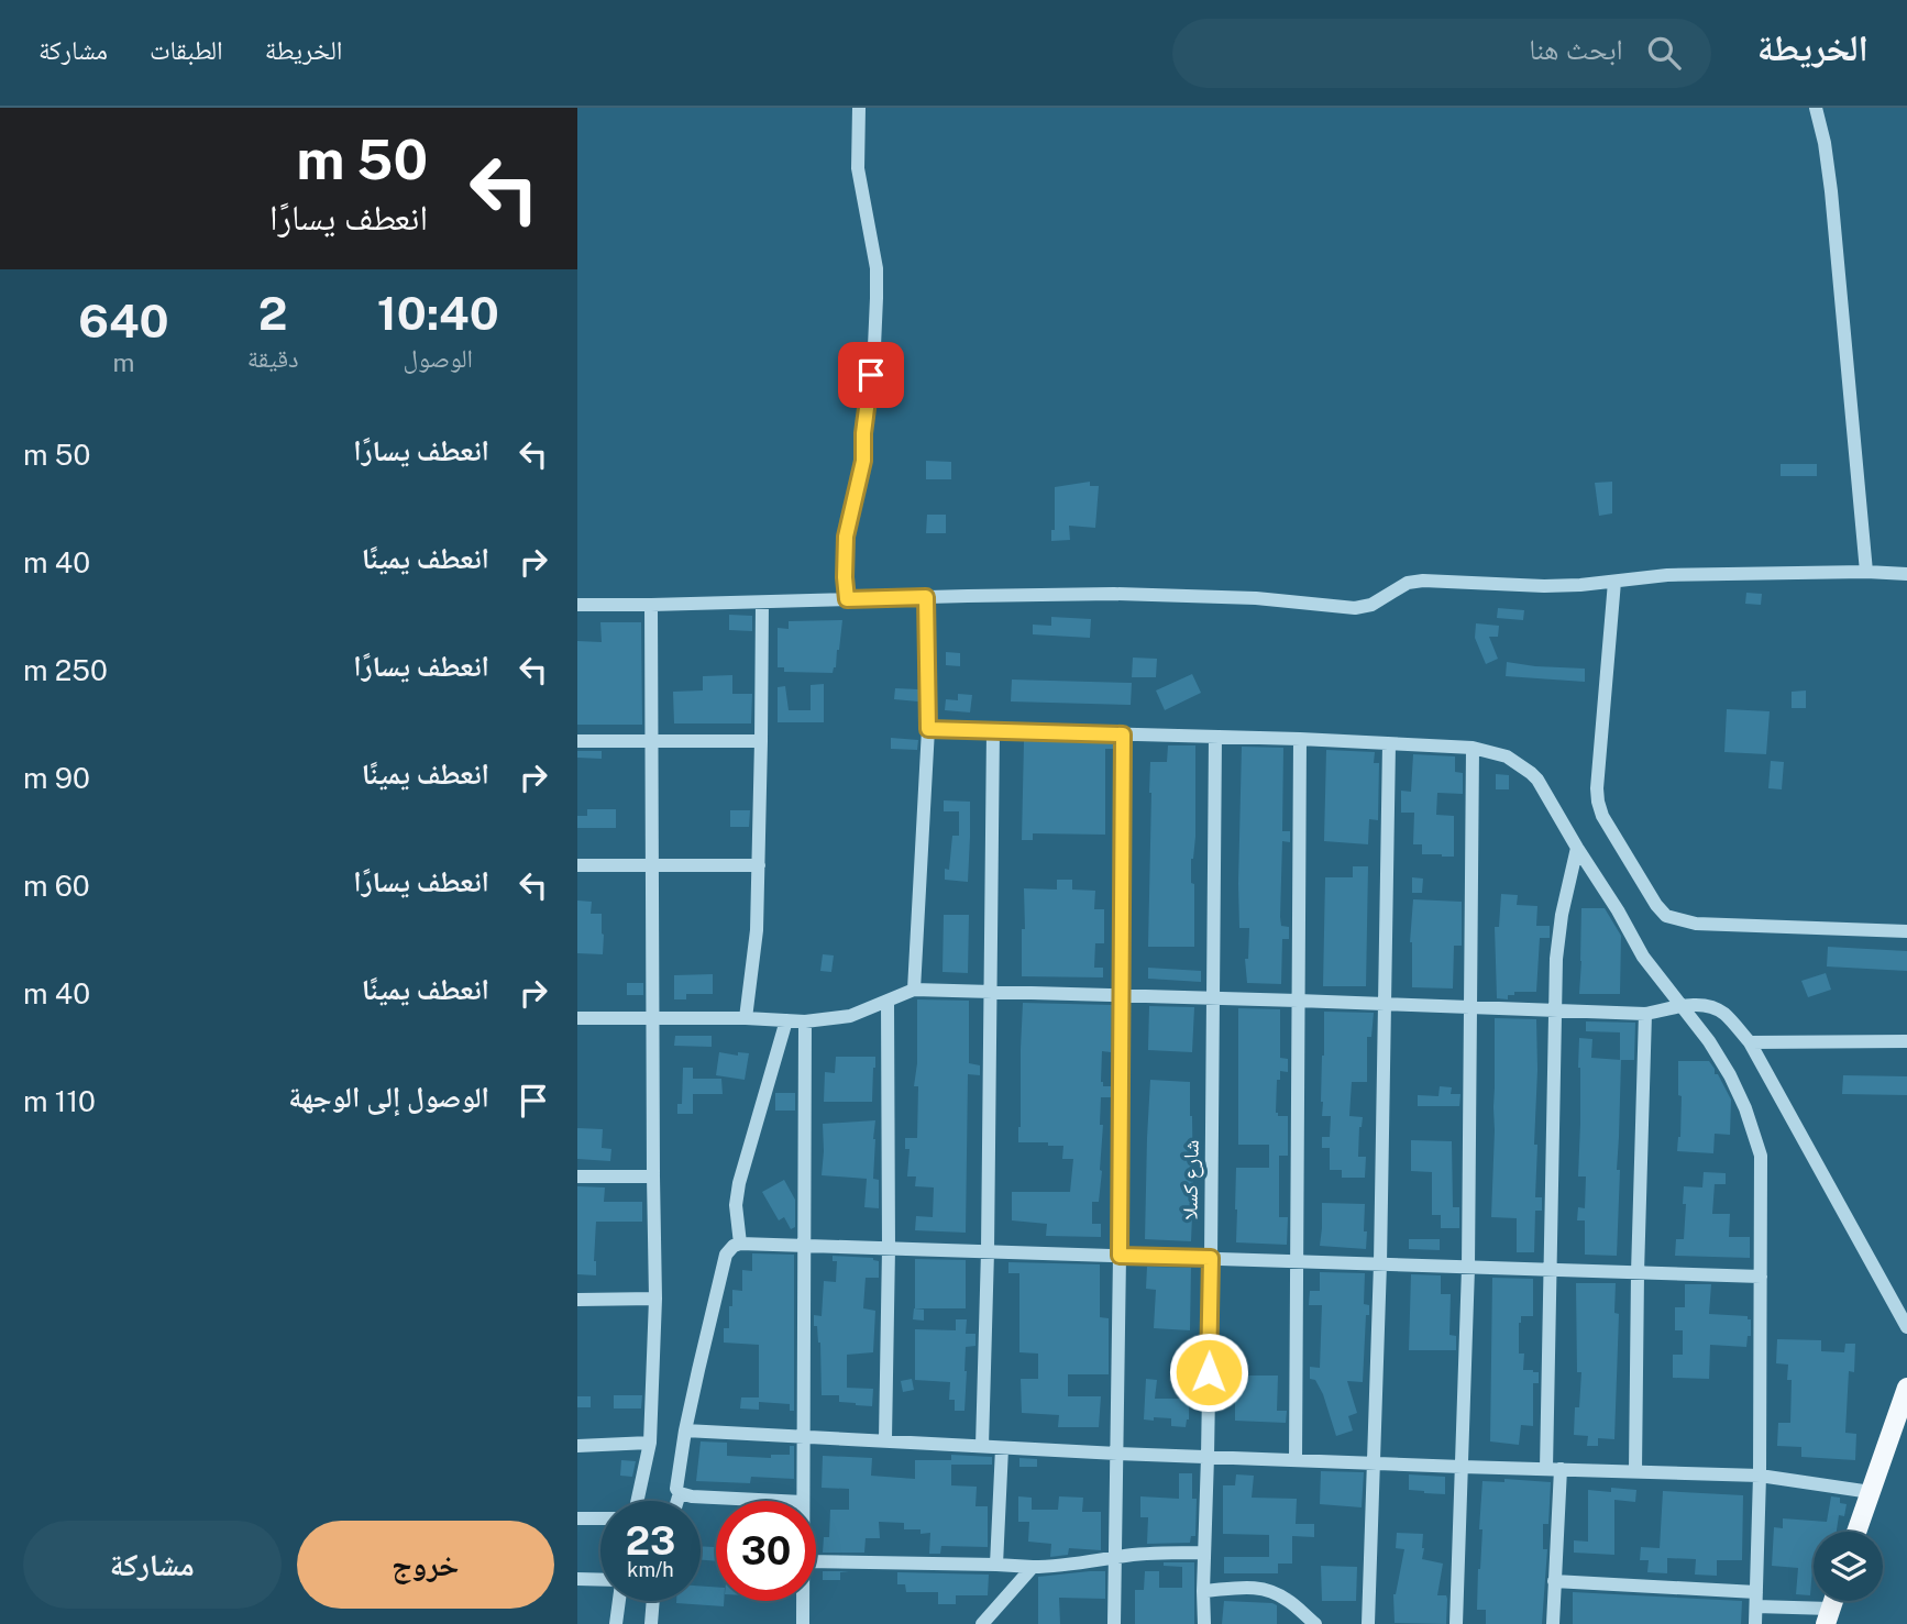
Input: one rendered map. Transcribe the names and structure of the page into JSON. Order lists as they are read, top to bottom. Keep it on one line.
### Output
{"streets":{"street":["شارع كسلا"]},"page":{"header":"الخريطة","search":"ابحث هنا","nav":["الخريطة","الطبقات","مشاركة"],"turn":["50 m","انعطف يسارًا"],"eta":["10:40","الوصول","2","دقيقة","640","m"],"list":[{"name":"انعطف يسارًا","value":"50 m"},{"name":"انعطف يمينًا","value":"40 m"},{"name":"انعطف يسارًا","value":"250 m"},{"name":"انعطف يمينًا","value":"90 m"},{"name":"انعطف يسارًا","value":"60 m"},{"name":"انعطف يمينًا","value":"40 m"},{"name":"الوصول إلى الوجهة","value":"110 m"}],"speed":"23 km/h","limit":"30","buttons":["خروج","مشاركة"]}}
